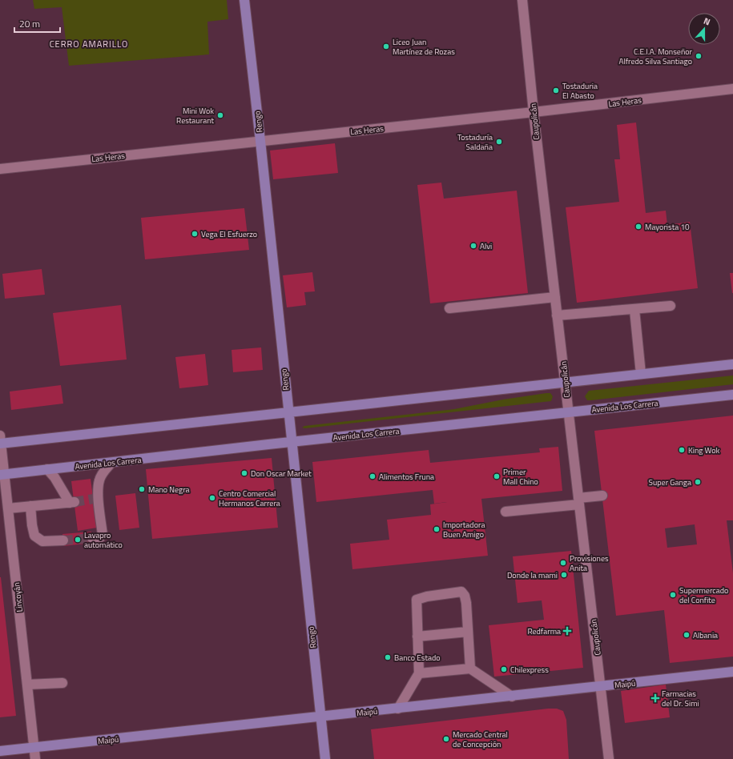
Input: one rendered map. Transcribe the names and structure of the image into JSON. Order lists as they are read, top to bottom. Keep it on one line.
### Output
{"streets":{"main road":["Rengo","Avenida Los Carrera","Maipú"],"street":["Las Heras","Caupolicán","Lincoyán"]},"crossings":[["Las Heras","Rengo"],["Las Heras","Caupolicán"],["Rengo","Avenida Los Carrera"],["Rengo","Maipú"],["Caupolicán","Avenida Los Carrera"],["Caupolicán","Maipú"],["Avenida Los Carrera","Lincoyán"],["Lincoyán","Maipú"]],"districts":["CERRO AMARILLO"],"places":{"other":["Liceo Juan Martínez de Rozas","C.E.I.A. Monseñor Alfredo Silva Santiago","Tostaduria El Abasto","Mini Wok Restaurant","Tostaduría Saldaña","Mayorista 10","Vega El Esfuerzo","Alvi","King Wok","Don Oscar Market","Alimentos Fruna","Primer Mall Chino","Super Ganga","Mano Negra","Centro Comercial Hermanos Carrera","Importadora Buen Amigo","Lavapro automático","Provisiones Anita","Donde la mami","Supermercado del Confite","Albania","Banco Estado","Chilexpress","Mercado Central de Concepción"],"health":["Redfarma","Farmacias del Dr. Simi"]},"scale_bar":"20 m","north":"top"}
